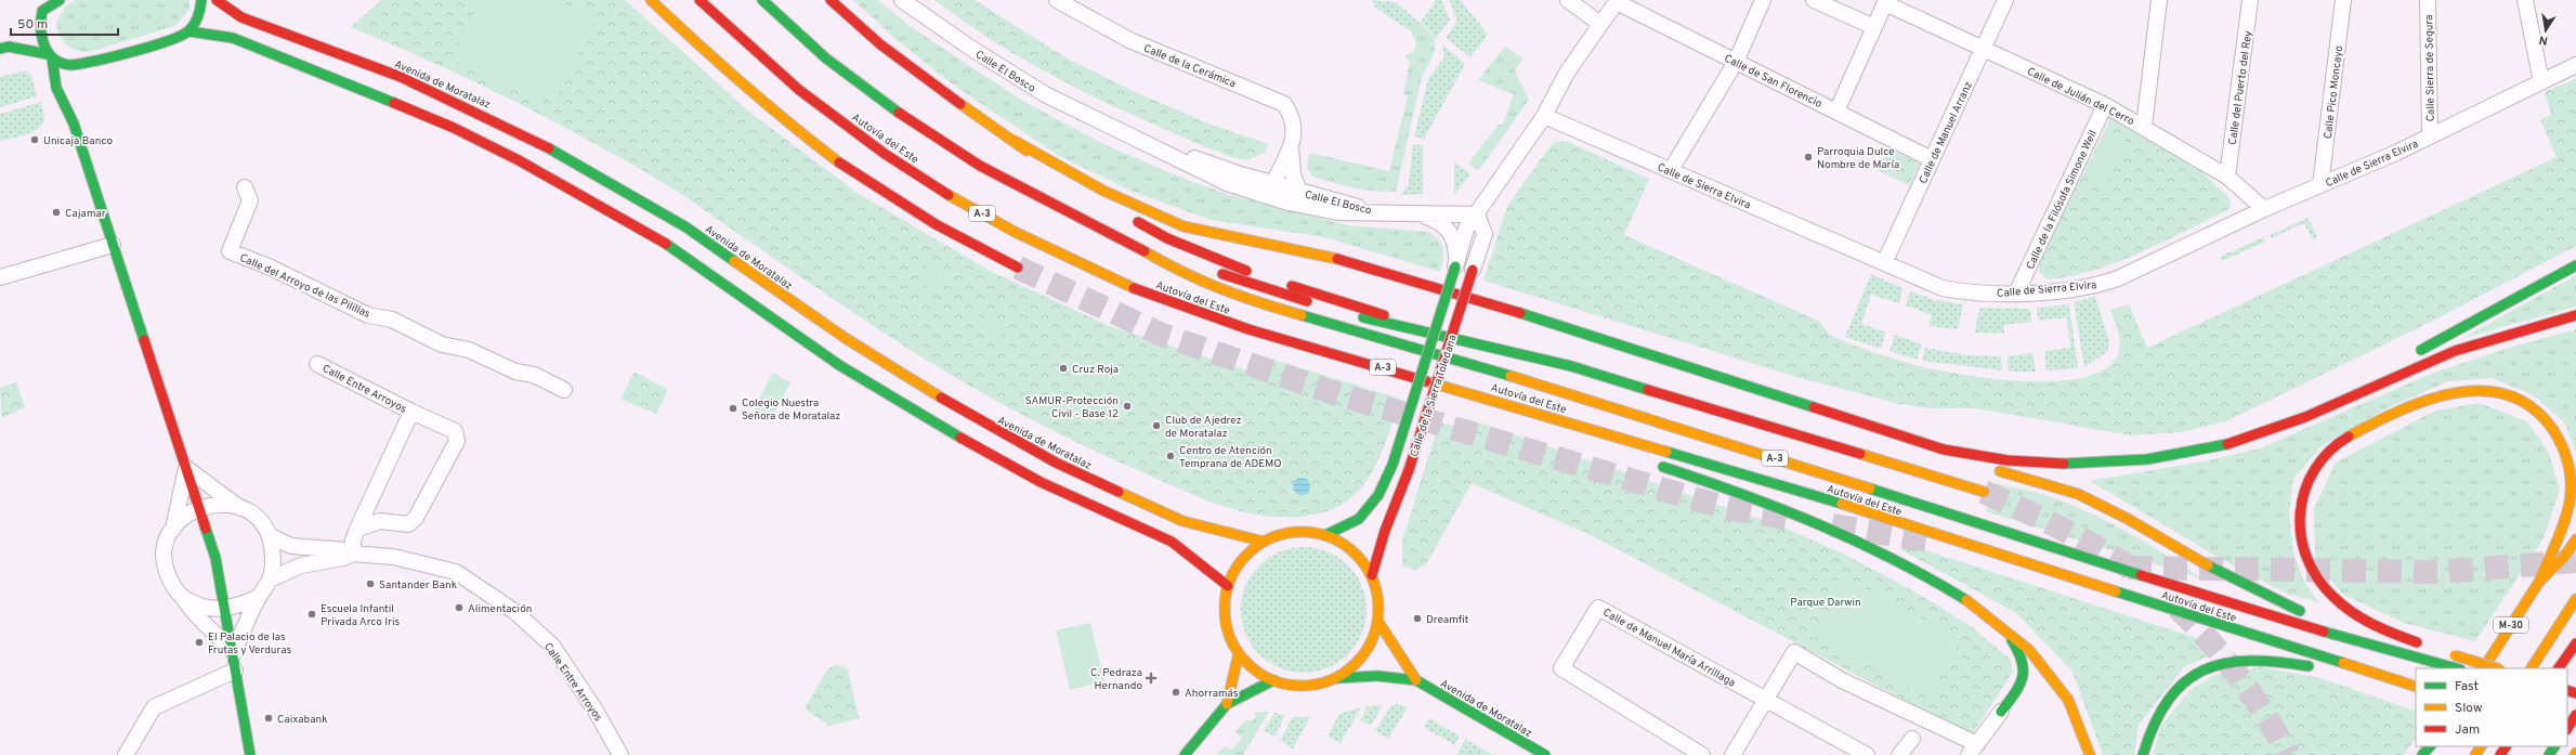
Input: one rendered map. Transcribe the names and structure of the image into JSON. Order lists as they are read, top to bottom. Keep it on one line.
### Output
{"streets":{"main road":["Avenida de Moratalaz","Autovía del Este","A-3","Calle de la Sierra Toledana","M-30"],"street":["Calle de la Cerámica","Calle Sierra de Segura","Calle El Bosco","Calle de San Florencio","Calle del Puerto del Rey","Calle Pico Moncayo","Calle de Julián del Cerro","Calle de Manuel Arranz","Calle de Sierra Elvira","Calle de la Filósofa Simone Weil","Calle del Arroyo de las Pilillas","Calle Entre Arroyos","Calle de Manuel María Arrillaga"]},"crossings":[["Calle de la Cerámica","Calle El Bosco"],["Calle Sierra de Segura","Calle de Sierra Elvira"],["Calle El Bosco","Calle de la Sierra Toledana"],["Calle de San Florencio","Calle de Manuel Arranz"],["Calle de San Florencio","Calle de la Sierra Toledana"],["Avenida de Moratalaz","Calle de la Sierra Toledana"],["Calle del Puerto del Rey","Calle de Julián del Cerro"],["Calle Pico Moncayo","Calle de Sierra Elvira"],["Calle de Julián del Cerro","Calle de Manuel Arranz"],["Calle de Julián del Cerro","Calle de Sierra Elvira"],["Calle de Julián del Cerro","Calle de la Filósofa Simone Weil"],["Calle de Manuel Arranz","Calle de Sierra Elvira"],["Calle de Sierra Elvira","Calle de la Filósofa Simone Weil"],["Calle de Sierra Elvira","Calle de la Sierra Toledana"]],"parks":["Parque Darwin"],"places":{"other":["Unicaja Banco","Parroquia Dulce Nombre de María","Cajamar","Cruz Roja","SAMUR-Protección Civil - Base 12","Colegio Nuestra Señora de Moratalaz","Club de Ajedrez de Moratalaz","Centro de Atención Temprana de ADEMO","Santander Bank","Alimentación","Escuela Infantil Privada Arco Iris","Dreamfit","El Palacio de las Frutas y Verduras","Ahorramás","Caixabank"],"health":["C. Pedraza Hernando"]},"legend":["Fast","Slow","Jam"],"scale_bar":"50 m","north":"bottom"}
